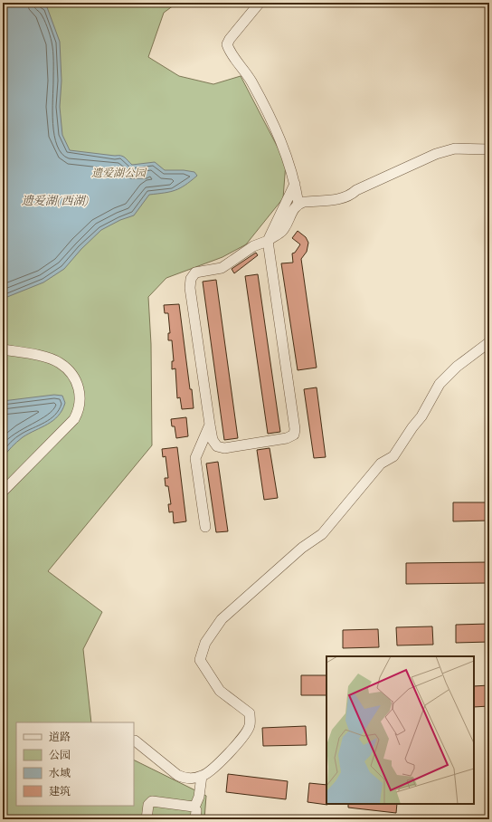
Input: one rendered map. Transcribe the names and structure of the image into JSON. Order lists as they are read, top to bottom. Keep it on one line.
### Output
{"water":["遗爱湖(西湖)"],"parks":["遗爱湖公园"],"legend":["道路","公园","水域","建筑"]}
